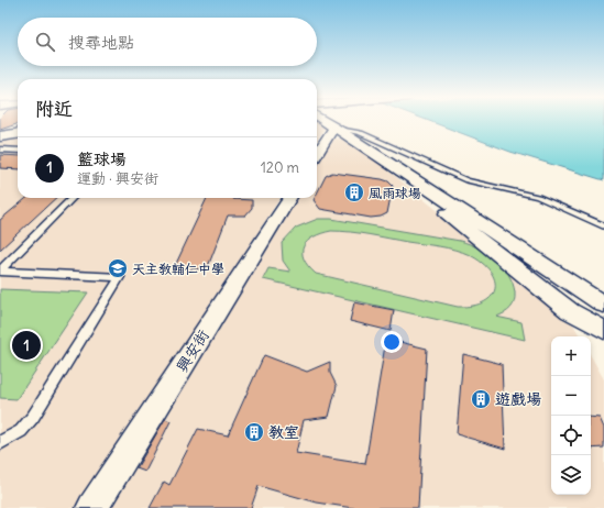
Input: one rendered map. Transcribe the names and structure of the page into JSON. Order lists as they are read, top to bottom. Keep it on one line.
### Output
{"streets":{"street":["興安街"]},"places":{"building":["風雨球場","遊戲場","教室"],"school or university":["天主教輔仁中學"]},"page":{"search":"搜尋地點","heading":"附近","list":[{"mark":"1","name":"籃球場","note":"運動 · 興安街","value":"120 m"}],"pins":"1","map_buttons":["+","−"]}}
